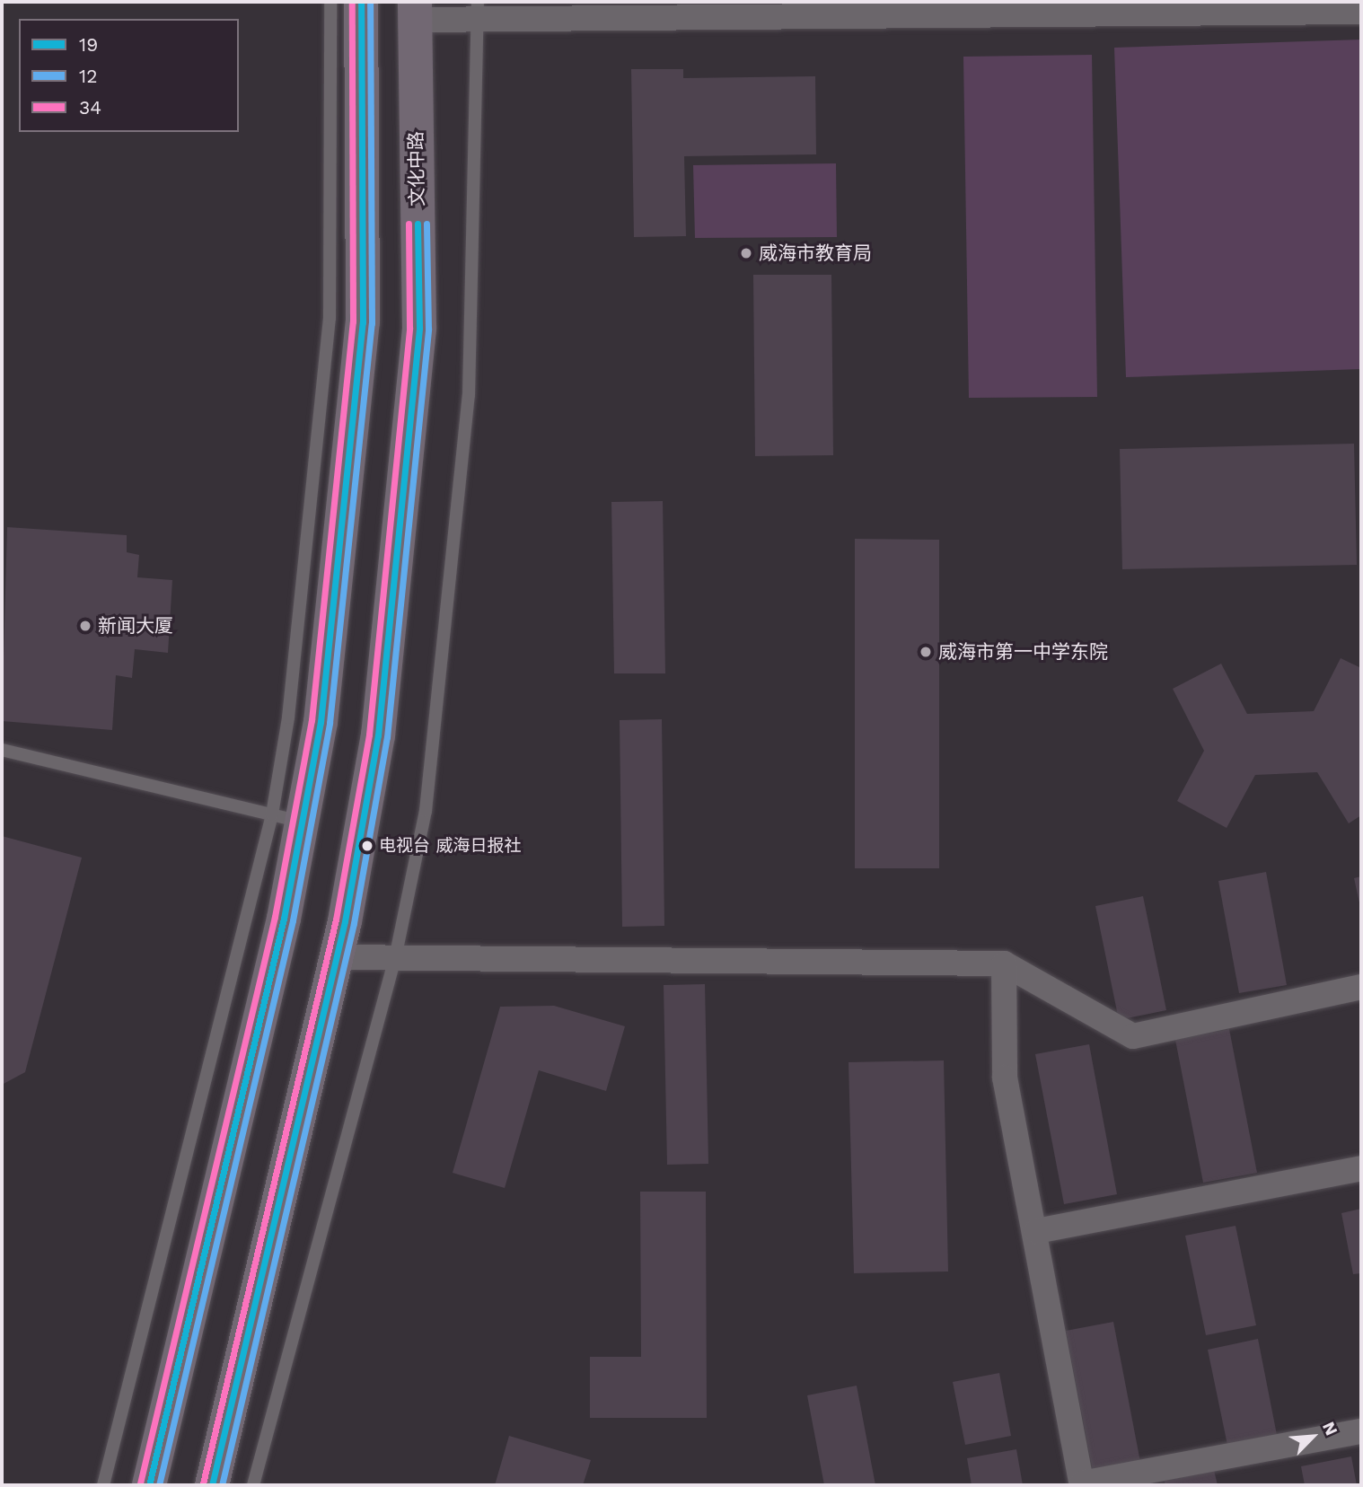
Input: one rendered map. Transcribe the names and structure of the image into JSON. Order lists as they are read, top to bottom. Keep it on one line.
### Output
{"streets":{"main road":["文化中路"]},"places":["威海市教育局","新闻大厦","威海市第一中学东院","电视台 威海日报社"],"lines":["transit line 19","transit line 12","transit line 34"],"legend":["19","12","34"],"north":"top right"}
